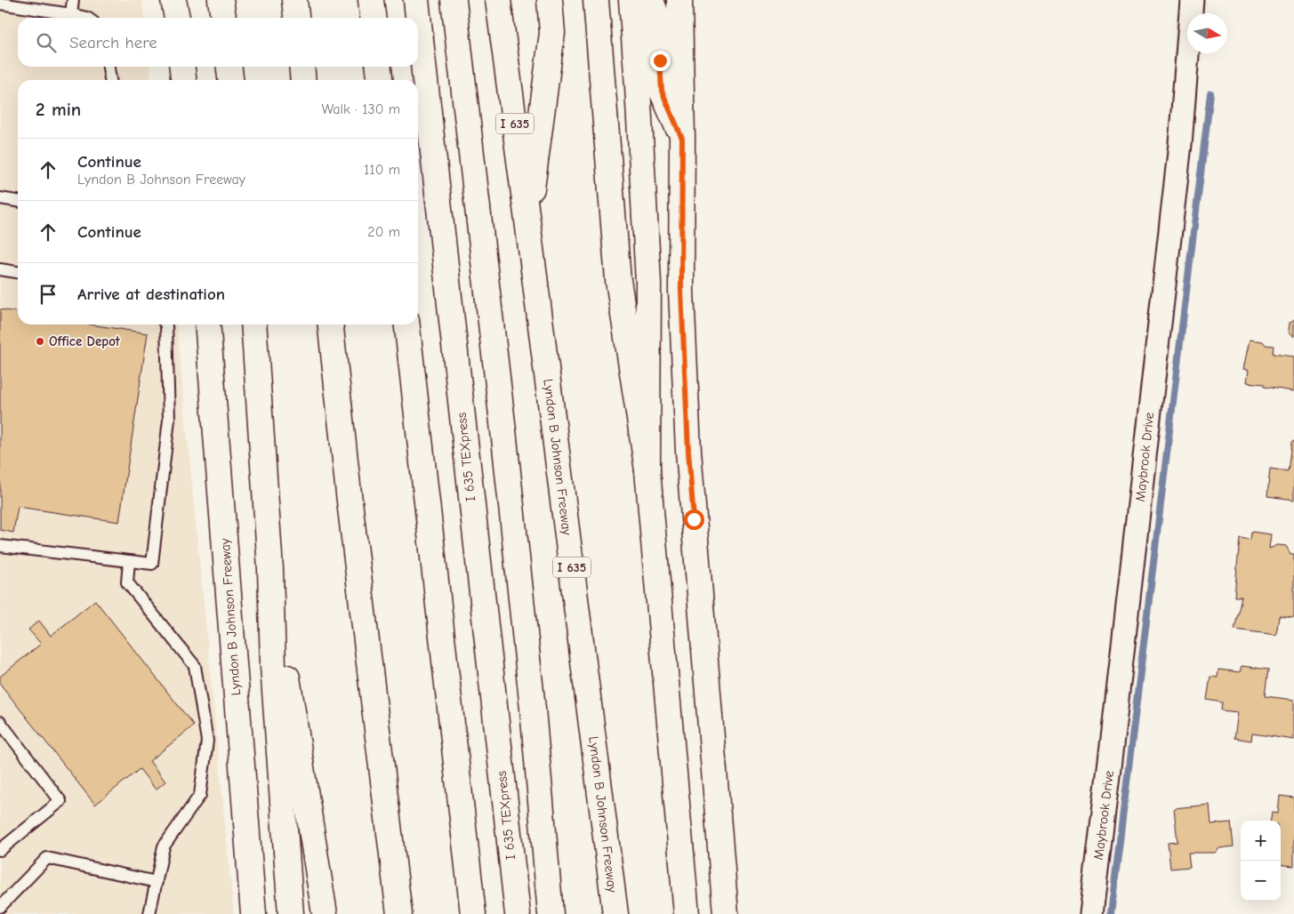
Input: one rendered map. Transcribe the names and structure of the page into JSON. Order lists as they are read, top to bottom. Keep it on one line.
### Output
{"streets":{"main road":["I 635","I 635 TEXpress","Lyndon B Johnson Freeway"],"street":["Maybrook Drive"]},"places":["Office Depot"],"north":"right","page":{"search":"Search here","heading":["2 min","Walk · 130 m"],"list":[["Continue","Lyndon B Johnson Freeway","110 m"],["Continue","20 m"],"Arrive at destination"],"map_buttons":["+","−"]}}
